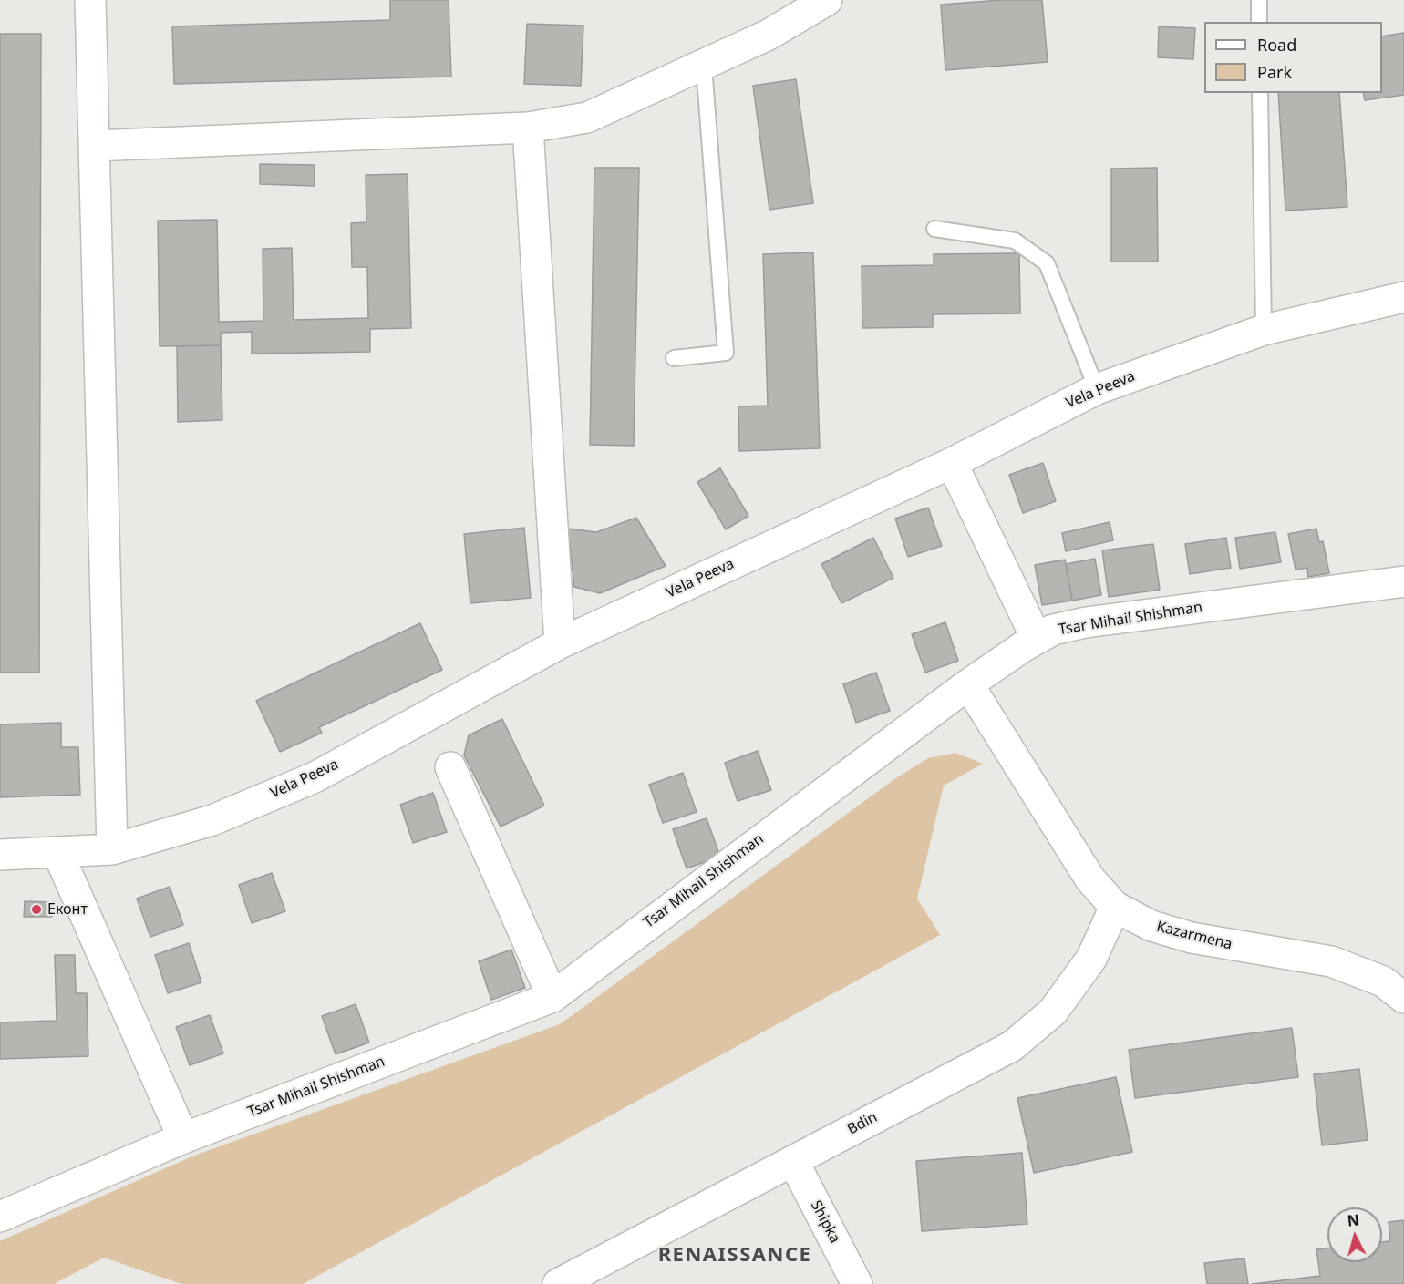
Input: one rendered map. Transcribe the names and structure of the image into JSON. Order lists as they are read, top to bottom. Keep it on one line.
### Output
{"streets":{"street":["Vela Peeva","Tsar Mihail Shishman","Kazarmena","Bdin","Shipka"]},"crossings":[["Tsar Mihail Shishman","Kazarmena"],["Kazarmena","Bdin"],["Bdin","Shipka"]],"districts":["RENAISSANCE"],"places":["Еконт"],"legend":["Road","Park"],"north":"top"}
